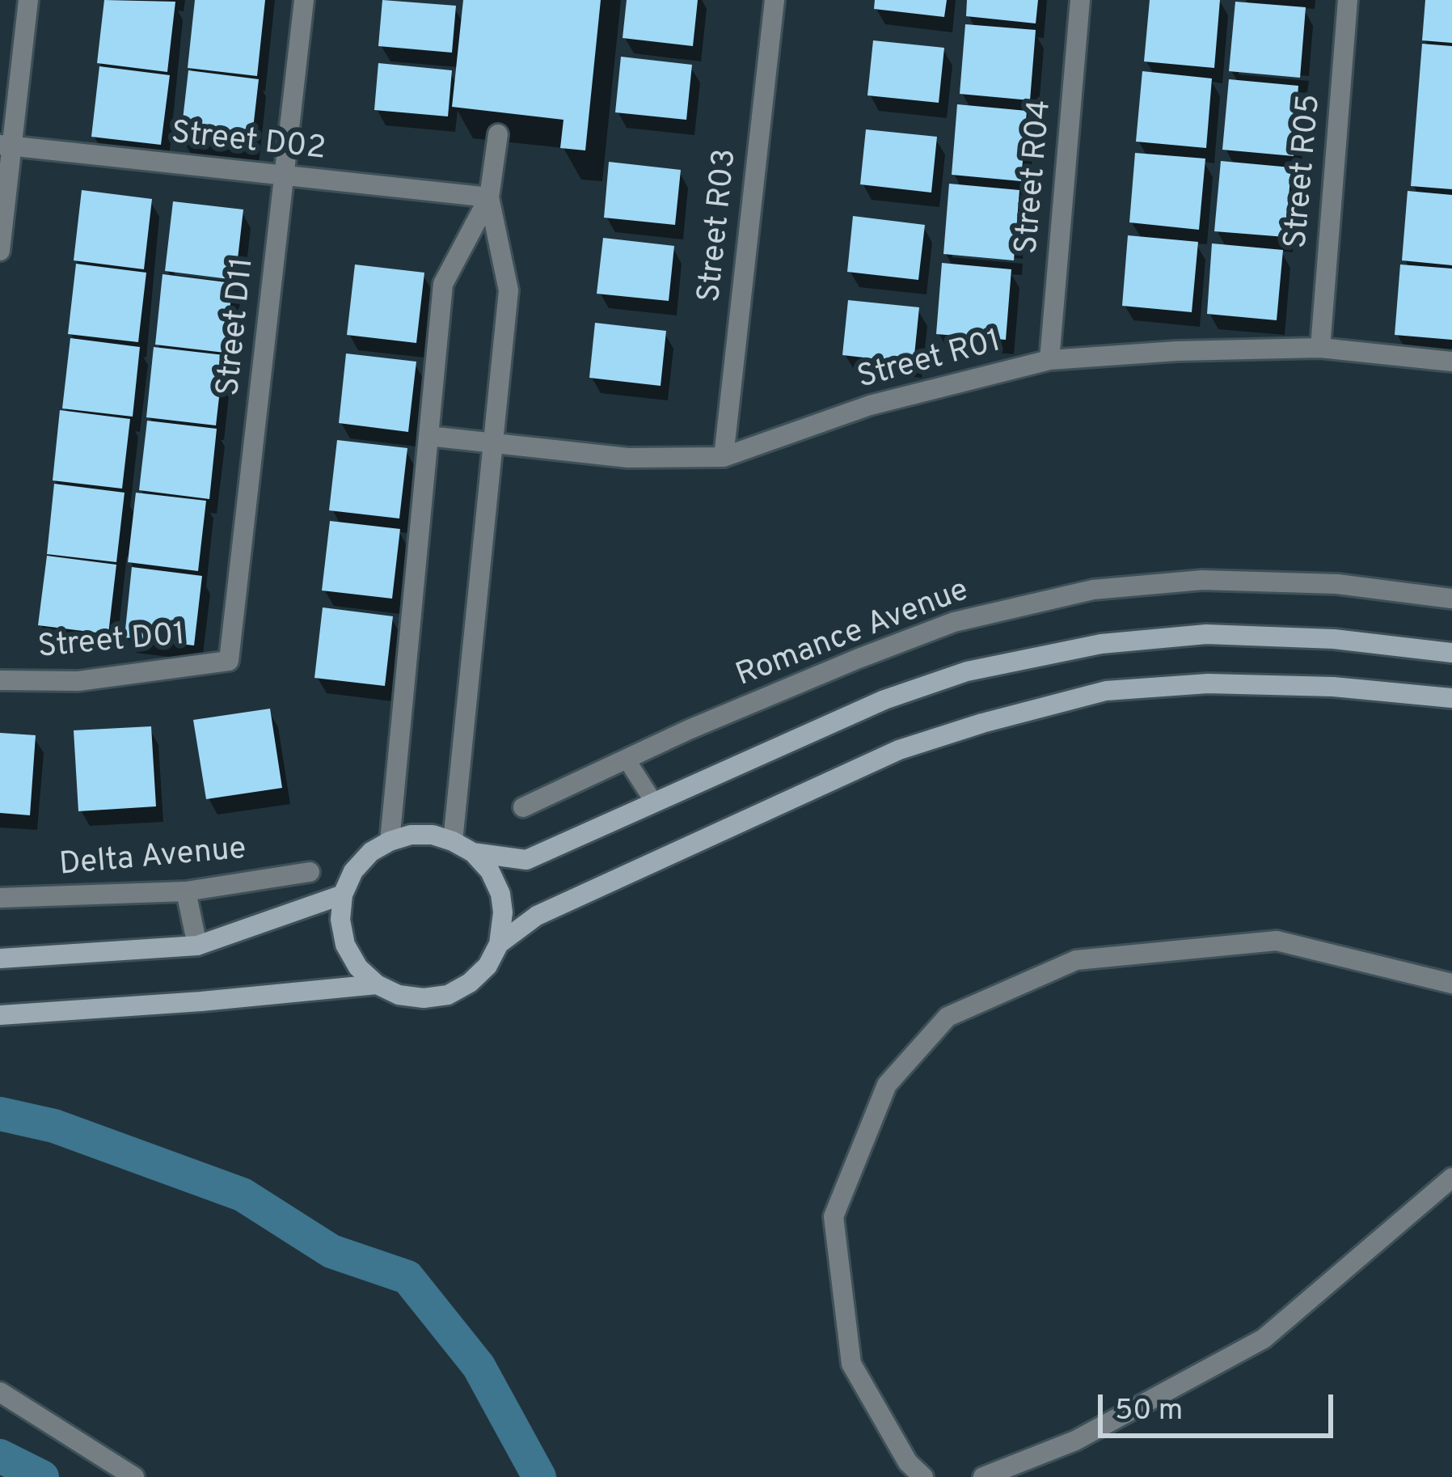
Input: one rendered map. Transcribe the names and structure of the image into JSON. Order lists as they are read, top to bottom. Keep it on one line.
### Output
{"streets":{"street":["Street D02","Street R05","Street R04","Street R03","Street D11","Street R01","Romance Avenue","Street D01","Delta Avenue"]},"crossings":[["Street D02","Street D11"],["Street R05","Street R01"],["Street R04","Street R01"],["Street R03","Street R01"],["Street D11","Street D01"]],"scale_bar":"50 m"}
